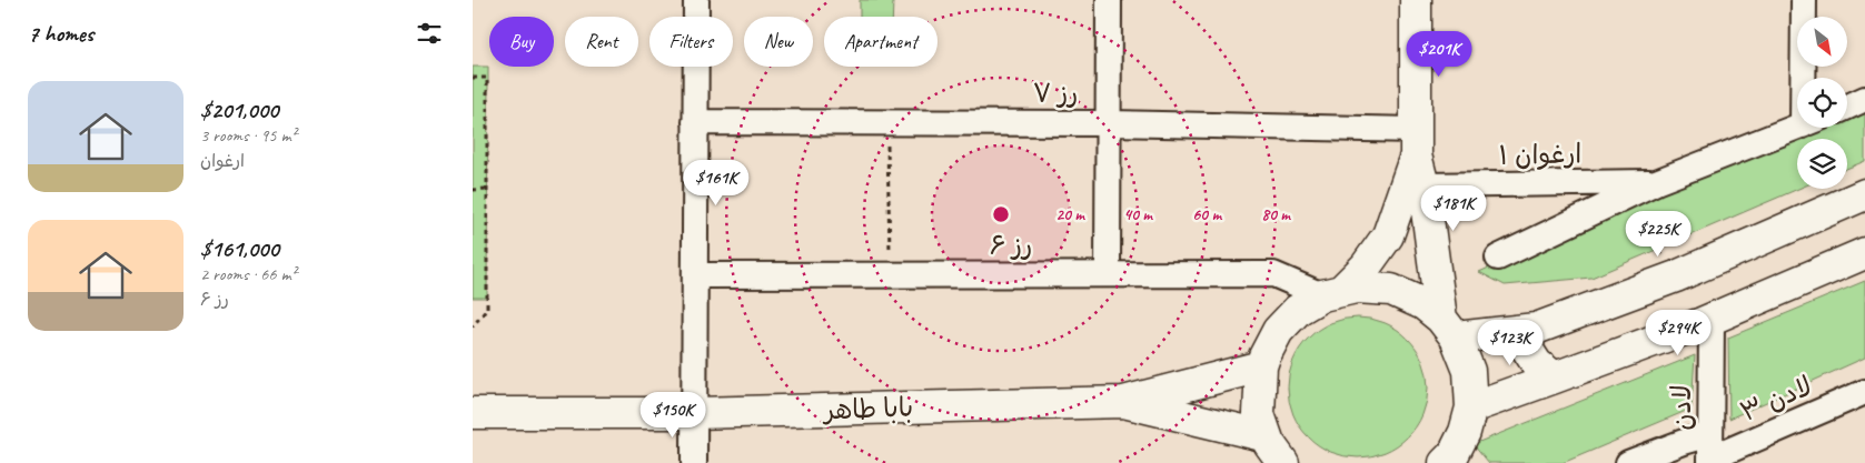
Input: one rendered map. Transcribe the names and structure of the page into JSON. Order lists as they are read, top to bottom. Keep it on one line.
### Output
{"streets":{"main road":["بابا طاهر"],"street":["رز ۷","ارغوان ۱","رز ۶","لادن ۳","لادن"]},"crossings":[["لادن ۳","لادن"]],"north":"bottom right","page":{"heading":"7 homes","chip":["Buy","Rent","Filters","New","Apartment"],"price":["$201K","$161K","$181K","$225K","$294K","$123K","$150K"],"list":[{"name":"$201,000","note":"3 rooms · 95 m² · ارغوان"},{"name":"$161,000","note":"2 rooms · 66 m² · رز ۶"}]},"rings":["20 m","40 m","60 m","80 m"]}
